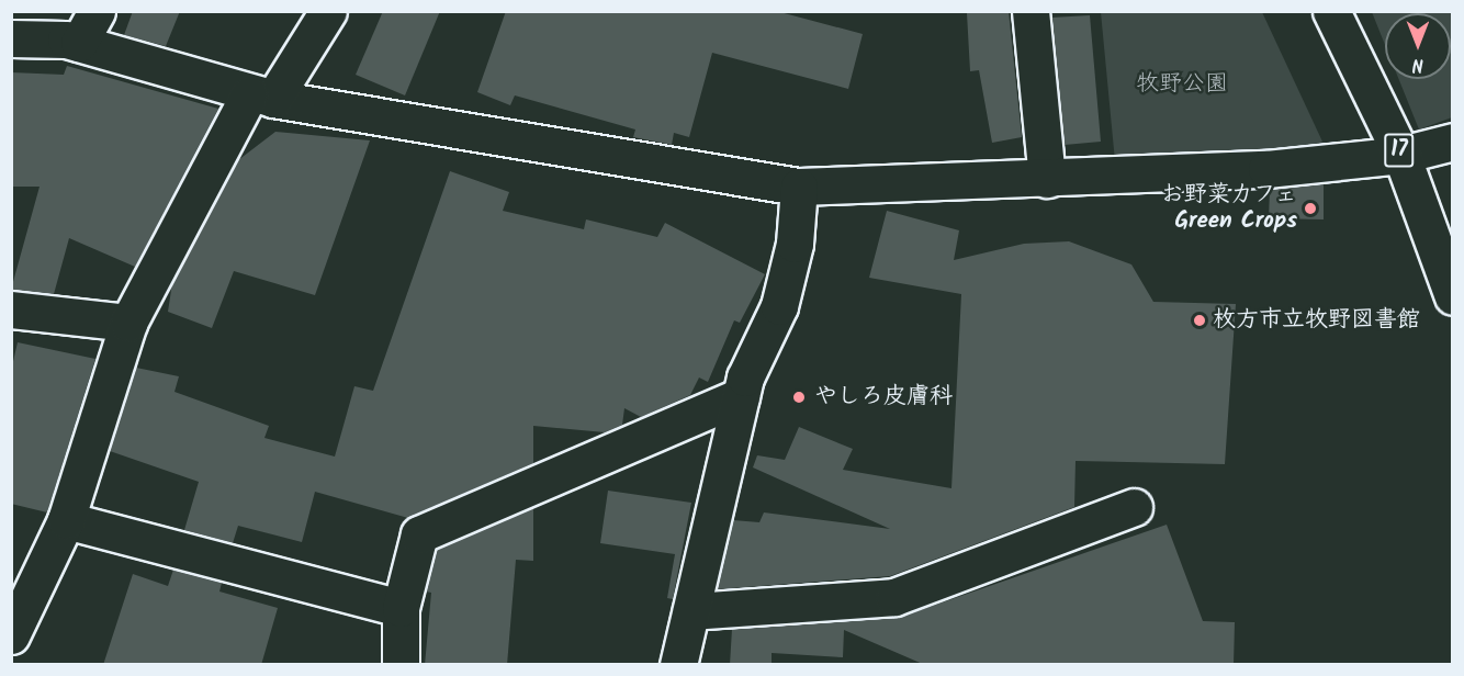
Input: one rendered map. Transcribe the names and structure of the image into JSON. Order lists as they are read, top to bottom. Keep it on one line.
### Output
{"streets":{"street":["17"]},"parks":["牧野公園"],"places":["お野菜カフェ Green Crops","枚方市立牧野図書館","やしろ皮膚科"],"north":"bottom"}
